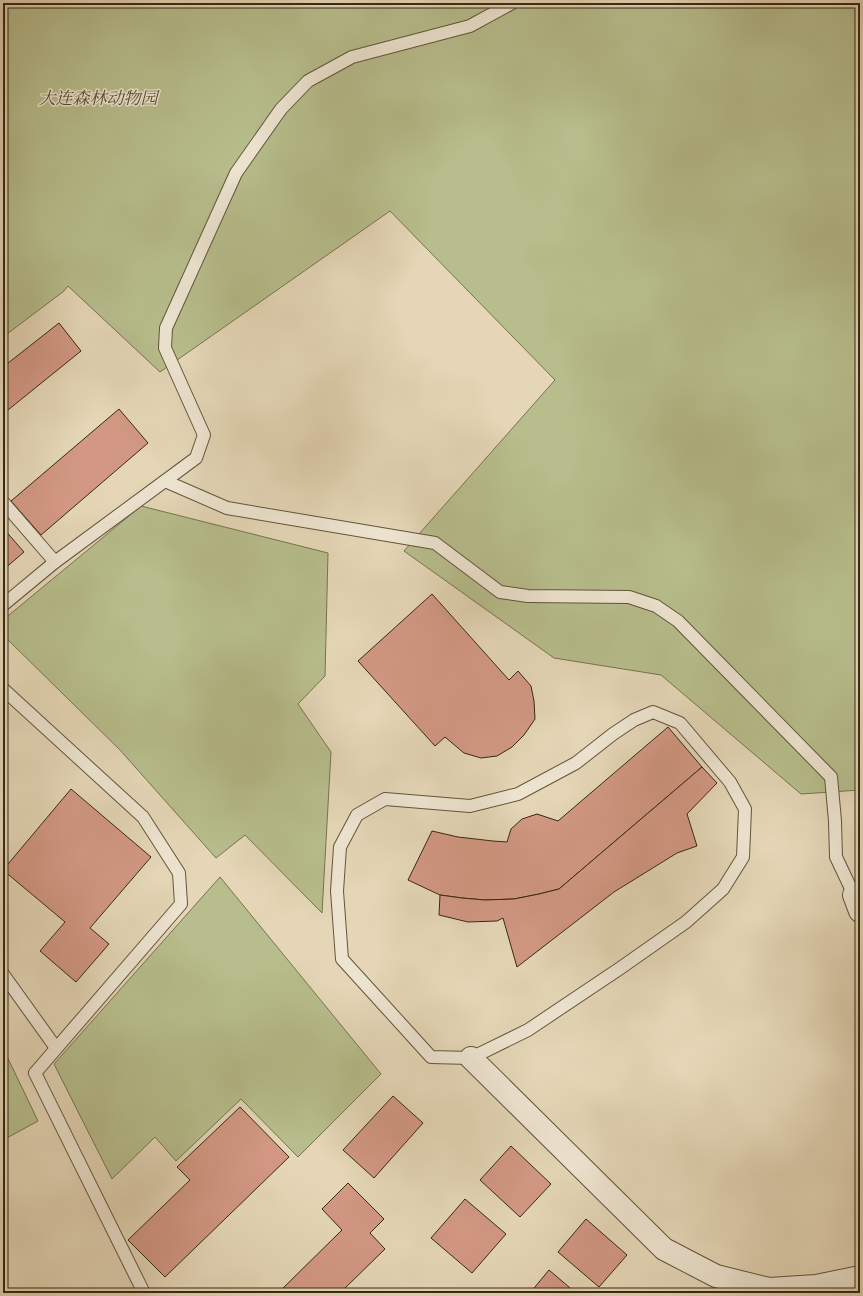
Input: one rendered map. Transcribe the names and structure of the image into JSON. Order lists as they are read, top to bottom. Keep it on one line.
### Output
{"parks":["大连森林动物园"]}
